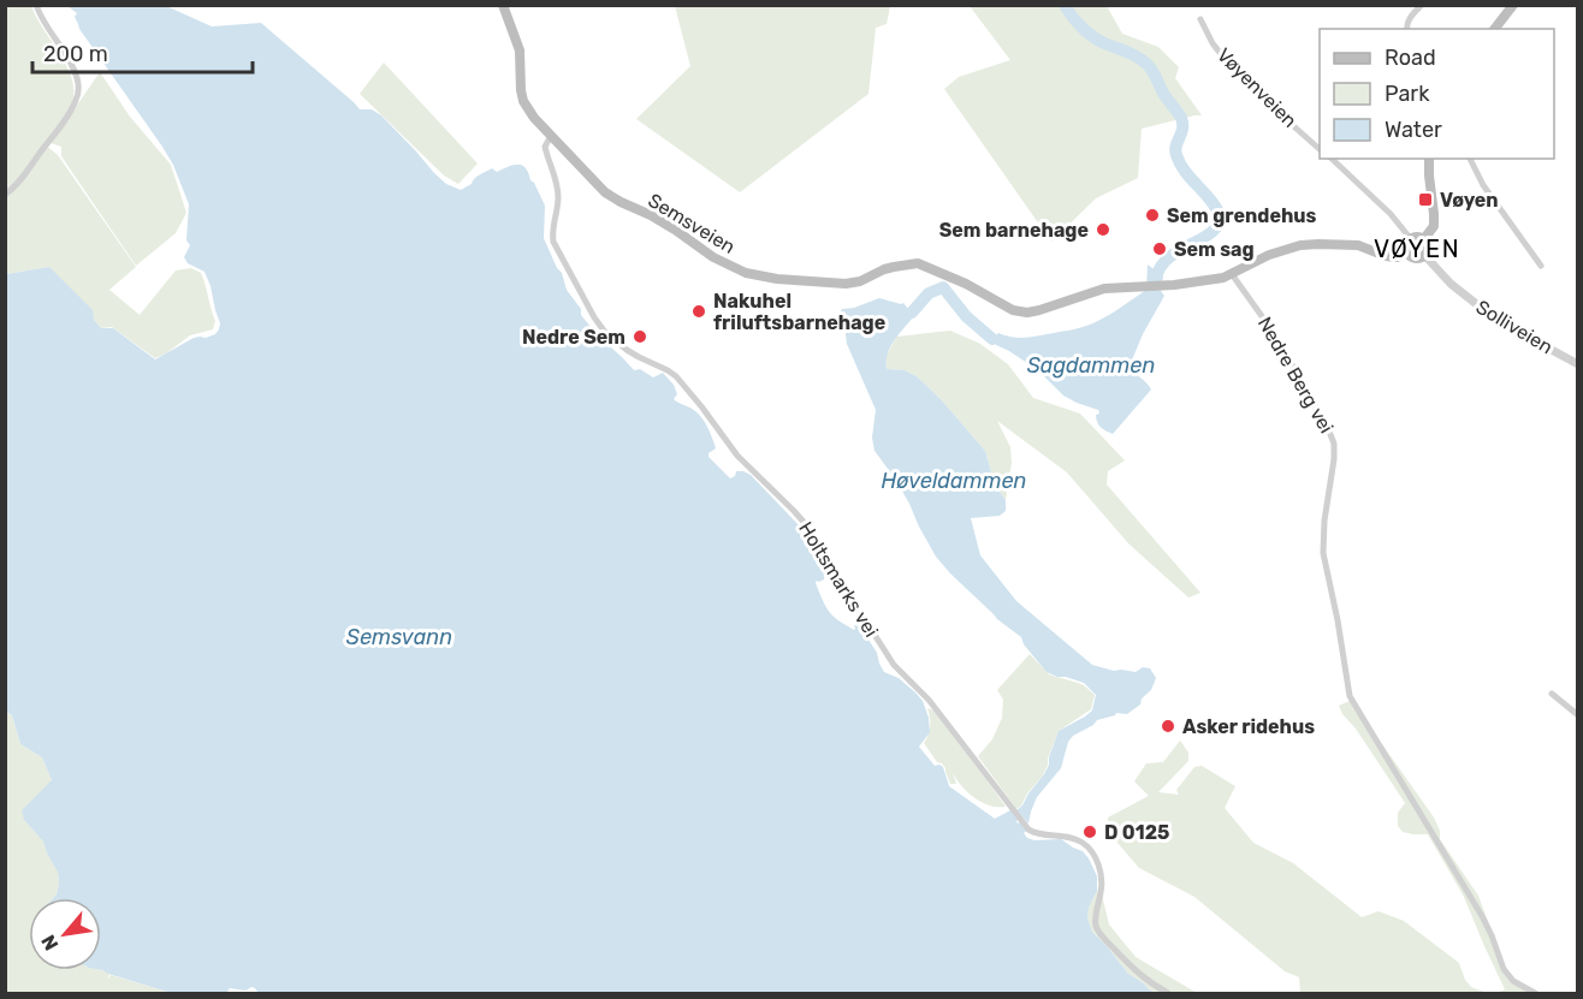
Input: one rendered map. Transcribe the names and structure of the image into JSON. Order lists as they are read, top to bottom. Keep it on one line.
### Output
{"streets":{"main road":["Semsveien"],"street":["Vøyenveien","Solliveien","Nedre Berg vei","Holtsmarks vei"]},"crossings":[["Semsveien","Nedre Berg vei"],["Semsveien","Holtsmarks vei"]],"districts":["VØYEN"],"water":["Sagdammen","Høveldammen","Semsvann"],"places":{"transit":["Vøyen"],"other":["Sem grendehus","Sem barnehage","Sem sag","Nakuhel friluftsbarnehage","Nedre Sem","Asker ridehus","D 0125"]},"legend":["Road","Park","Water"],"scale_bar":"200 m","north":"bottom left"}
